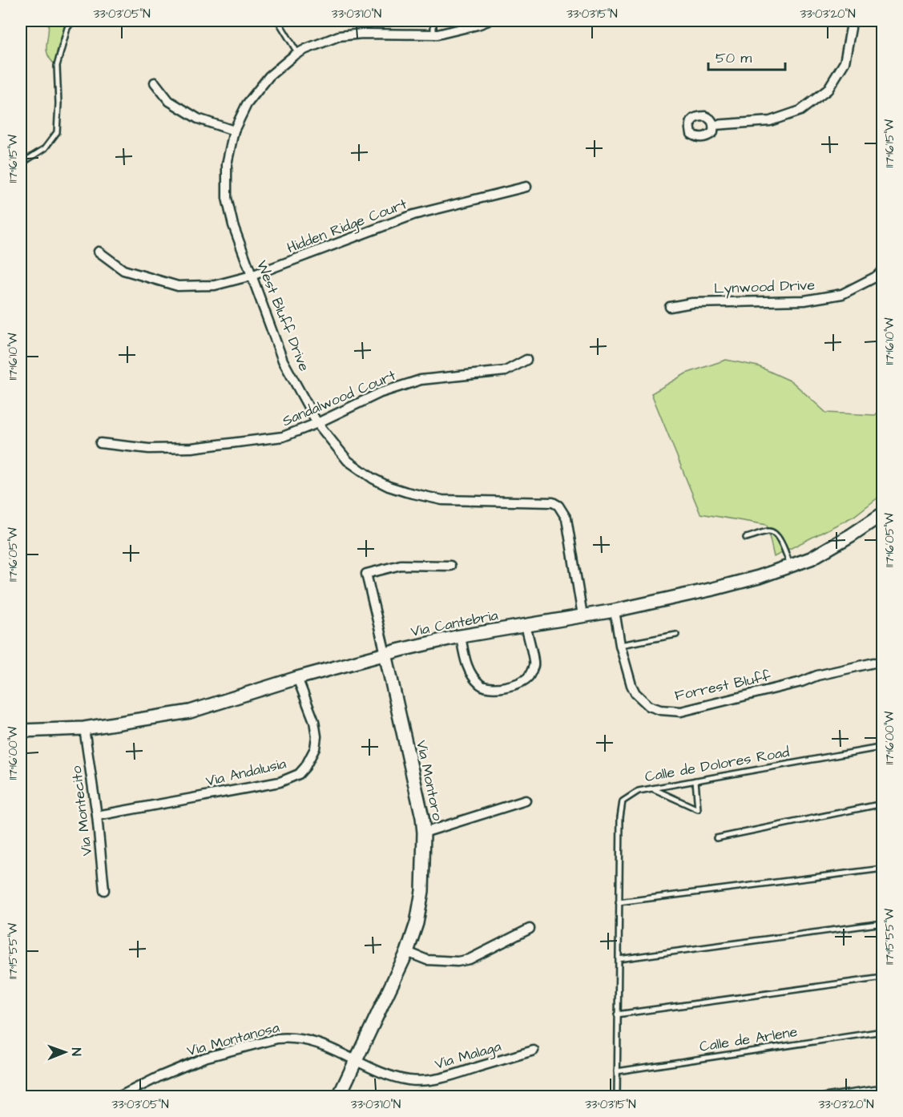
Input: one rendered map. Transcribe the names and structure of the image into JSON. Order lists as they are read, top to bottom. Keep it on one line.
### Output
{"streets":{"main road":["Via Cantebria","Via Montoro"],"street":["Hidden Ridge Court","Lynwood Drive","West Bluff Drive","Sandalwood Court","Forrest Bluff","Via Andalusia","Via Montecito","Via Montanosa","Via Malaga"],"lane":["Calle de Dolores Road","Calle de Arlene"]},"crossings":[["Hidden Ridge Court","West Bluff Drive"],["West Bluff Drive","Sandalwood Court"],["West Bluff Drive","Via Cantebria"],["Via Cantebria","Forrest Bluff"],["Via Cantebria","Via Andalusia"],["Via Cantebria","Via Montoro"],["Via Cantebria","Via Montecito"],["Calle de Dolores Road","Calle de Arlene"],["Via Andalusia","Via Montecito"],["Via Montoro","Via Montanosa"],["Via Montoro","Via Malaga"],["Via Montanosa","Via Malaga"]],"scale_bar":"50 m","north":"right","coordinates":["33°03'05\"N","33°03'10\"N","33°03'15\"N","33°03'20\"N","117°16'15\"W","117°16'10\"W","117°16'05\"W","117°16'00\"W","117°15'55\"W"]}
